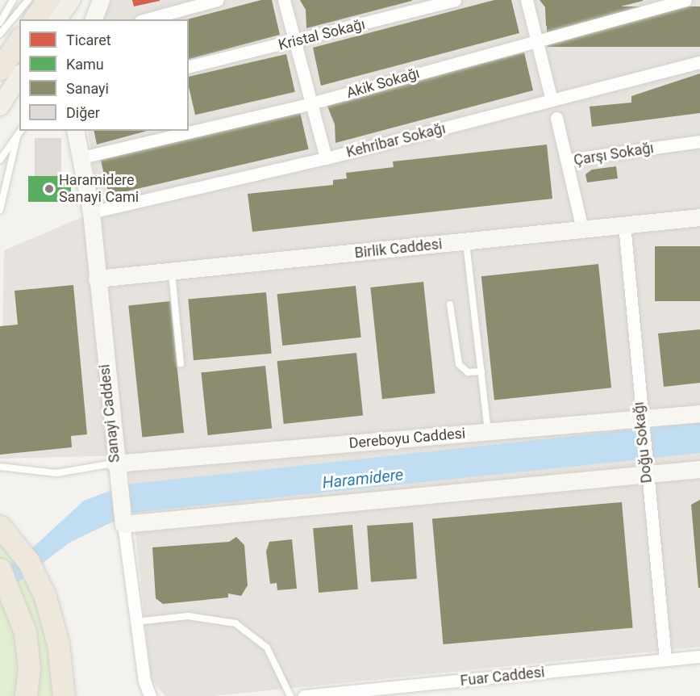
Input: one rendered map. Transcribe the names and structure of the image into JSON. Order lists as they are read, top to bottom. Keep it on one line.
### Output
{"streets":{"street":["Kristal Sokağı","Akik Sokağı","Kehribar Sokağı","Çarşı Sokağı","Birlik Caddesi","Sanayi Caddesi","Dereboyu Caddesi","Doğu Sokağı","Fuar Caddesi"]},"crossings":[["Akik Sokağı","Sanayi Caddesi"],["Kehribar Sokağı","Sanayi Caddesi"],["Çarşı Sokağı","Birlik Caddesi"],["Birlik Caddesi","Sanayi Caddesi"],["Birlik Caddesi","Doğu Sokağı"],["Sanayi Caddesi","Dereboyu Caddesi"],["Dereboyu Caddesi","Doğu Sokağı"],["Doğu Sokağı","Fuar Caddesi"]],"water":["Haramidere"],"places":["Haramidere Sanayi Cami"],"legend":["Ticaret","Kamu","Sanayi","Diğer"]}
